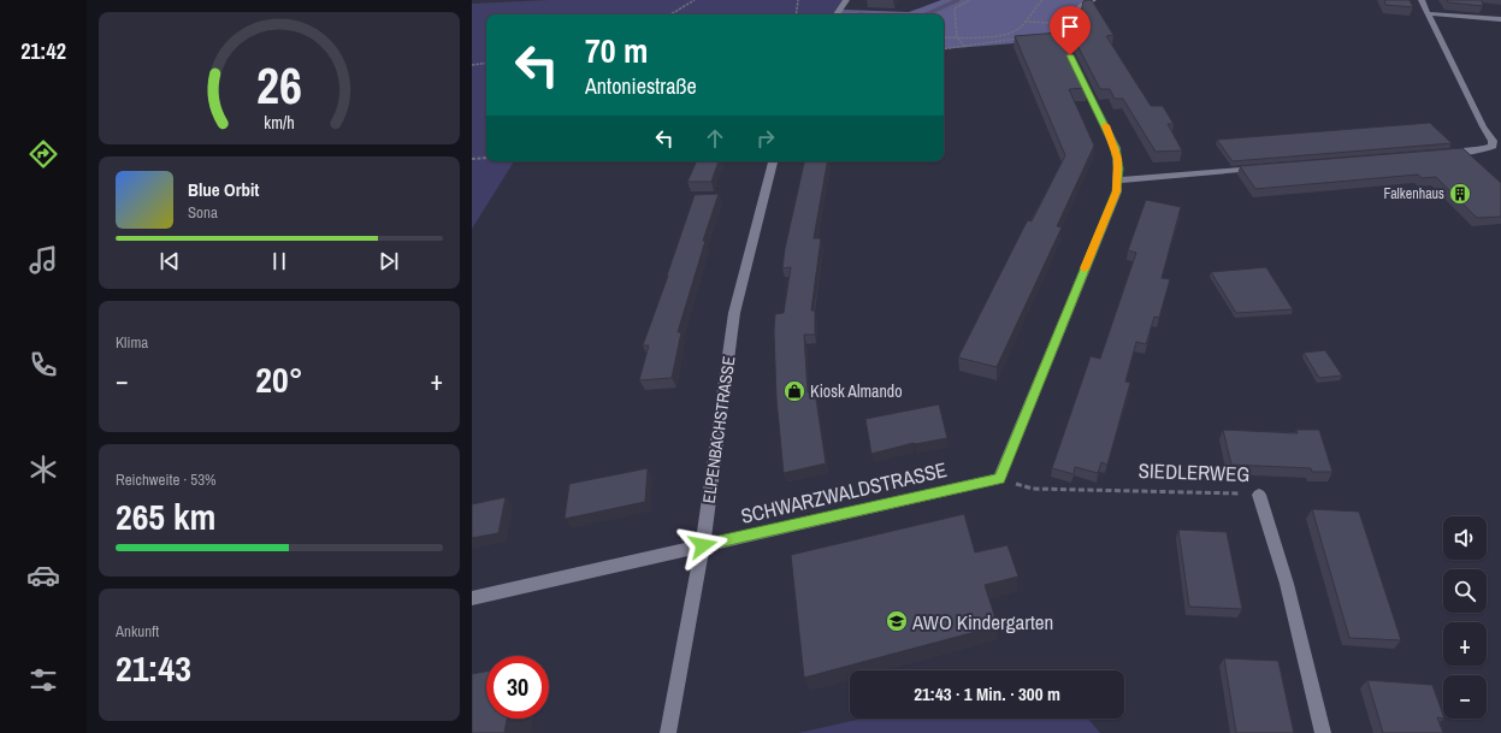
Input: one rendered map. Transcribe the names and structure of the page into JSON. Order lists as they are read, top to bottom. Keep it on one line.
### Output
{"streets":{"street":["ELPENBACHSTRASSE","SIEDLERWEG","SCHWARZWALDSTRASSE"]},"crossings":[["ELPENBACHSTRASSE","SCHWARZWALDSTRASSE"],["SIEDLERWEG","SCHWARZWALDSTRASSE"]],"places":{"building":["Falkenhaus"],"shop":["Kiosk Almando"],"school or university":["AWO Kindergarten"]},"page":{"tabs":"21:42","turn":["70 m","Antoniestraße"],"song":["Blue Orbit","Sona"],"tile":["Klima",["Reichweite · 53%","265 km"],["Ankunft","21:43"]],"heat":["−","20°","+"],"map_buttons":["+","−"],"limit":"30","trip":"21:43 · 1 Min. · 300 m","gauge":["26","km/h"]}}
